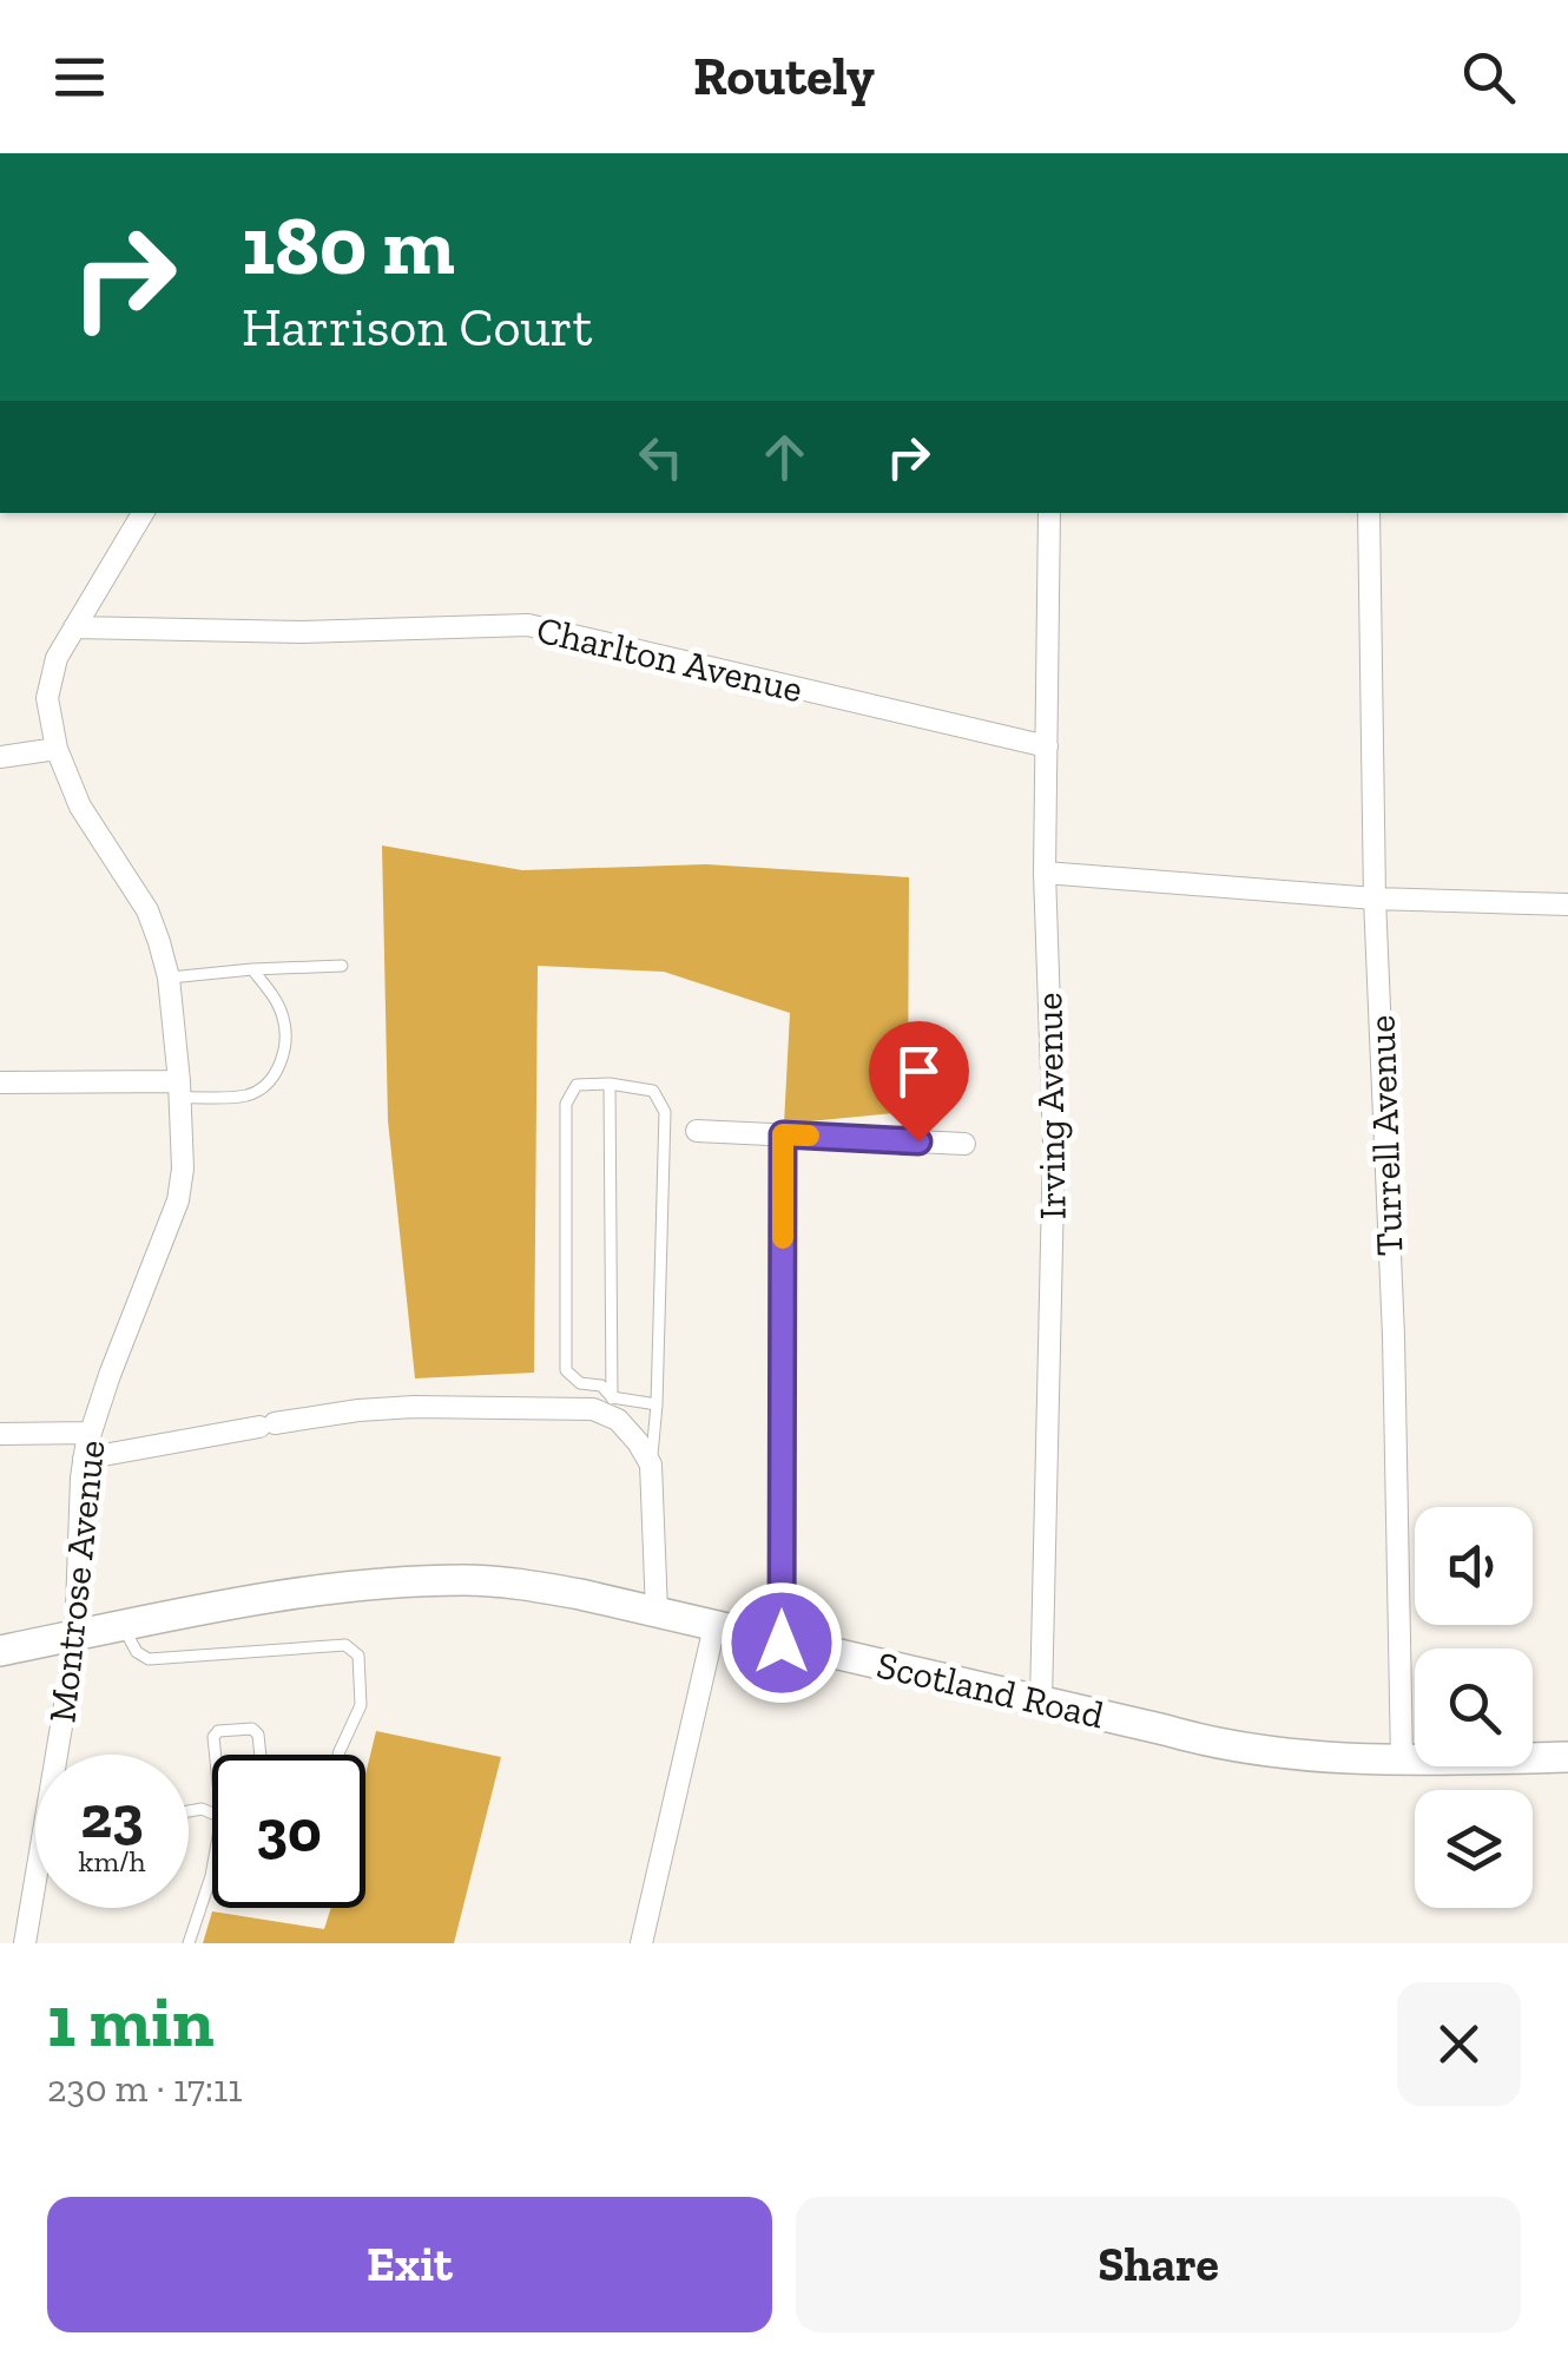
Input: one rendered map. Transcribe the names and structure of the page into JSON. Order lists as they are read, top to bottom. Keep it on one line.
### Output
{"streets":{"main road":["Scotland Road"],"street":["Charlton Avenue","Irving Avenue","Turrell Avenue","Montrose Avenue"]},"crossings":[["Charlton Avenue","Irving Avenue"],["Charlton Avenue","Montrose Avenue"],["Irving Avenue","Scotland Road"],["Turrell Avenue","Scotland Road"],["Montrose Avenue","Scotland Road"]],"page":{"header":"Routely","turn":["180 m","Harrison Court"],"speed":"23 km/h","limit":"30","heading":["1 min","230 m · 17:11"],"buttons":["Exit","Share"]}}
